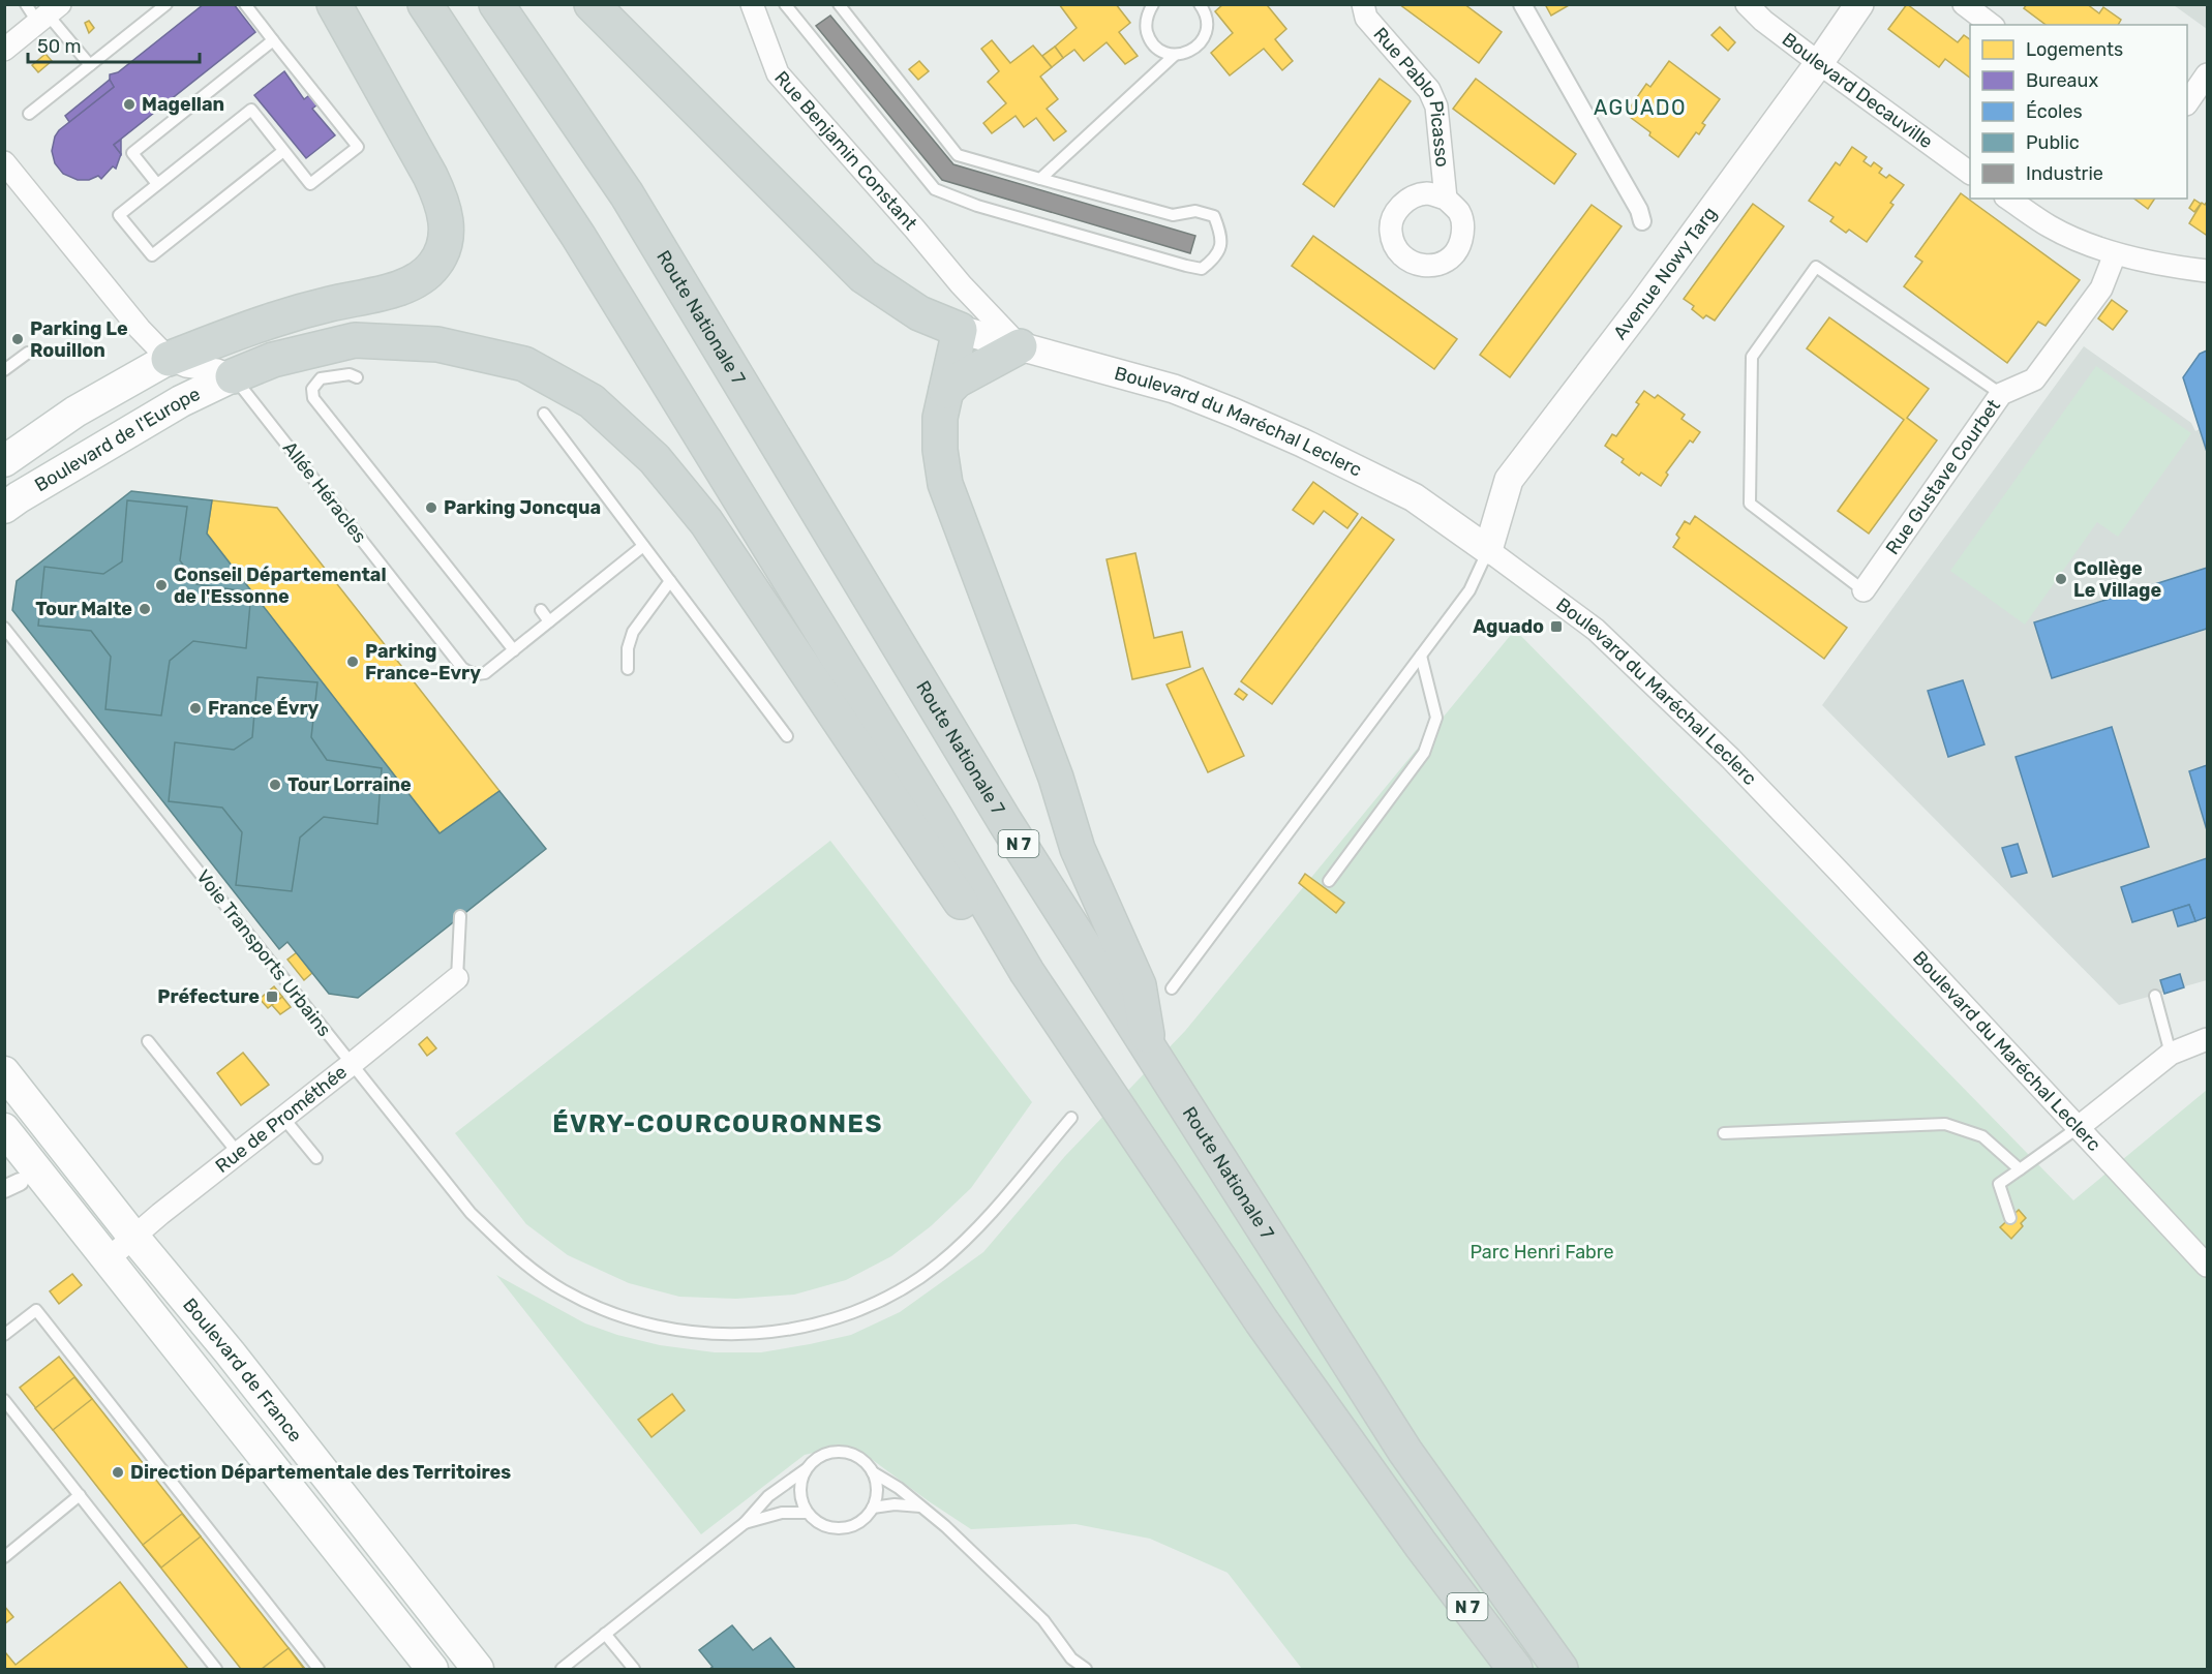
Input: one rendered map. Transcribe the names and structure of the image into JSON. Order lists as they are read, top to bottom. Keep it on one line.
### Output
{"streets":{"main road":["Route Nationale 7","Boulevard de l'Europe","N 7","Boulevard de France"],"street":["Boulevard Decauville","Rue Pablo Picasso","Rue Benjamin Constant","Avenue Nowy Targ","Boulevard du Maréchal Leclerc","Rue Gustave Courbet","Rue de Prométhée"],"lane":["Allée Héracles","Voie Transports Urbains"]},"crossings":[["Boulevard Decauville","Avenue Nowy Targ"],["Rue Benjamin Constant","Boulevard du Maréchal Leclerc"],["Avenue Nowy Targ","Boulevard du Maréchal Leclerc"],["Boulevard de l'Europe","Allée Héracles"],["Voie Transports Urbains","Rue de Prométhée"],["Rue de Prométhée","Boulevard de France"]],"districts":["AGUADO","ÉVRY-COURCOURONNES"],"parks":["Parc Henri Fabre"],"places":{"other":["Magellan","Parking Le Rouillon","Parking Joncqua","Collège Le Village","Conseil Départemental de l'Essonne","Tour Malte","Parking France-Evry","France Évry","Tour Lorraine","Direction Départementale des Territoires"],"transit":["Aguado","Préfecture"]},"legend":["Logements","Bureaux","Écoles","Public","Industrie"],"scale_bar":"50 m"}
